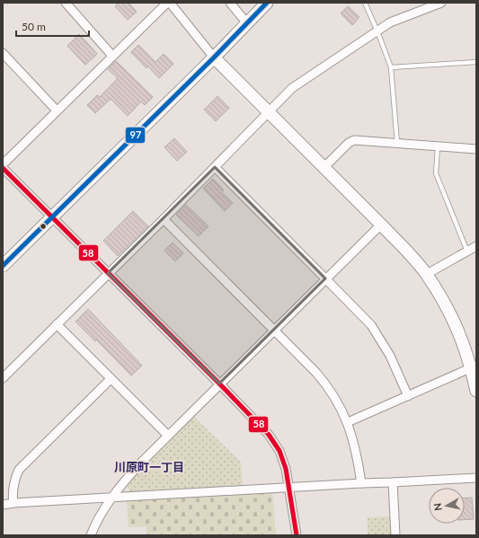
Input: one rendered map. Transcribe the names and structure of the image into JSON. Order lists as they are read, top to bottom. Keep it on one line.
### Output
{"districts":["川原町一丁目"],"lines":["transit line 97","transit line 58"],"scale_bar":"50 m","north":"left"}
